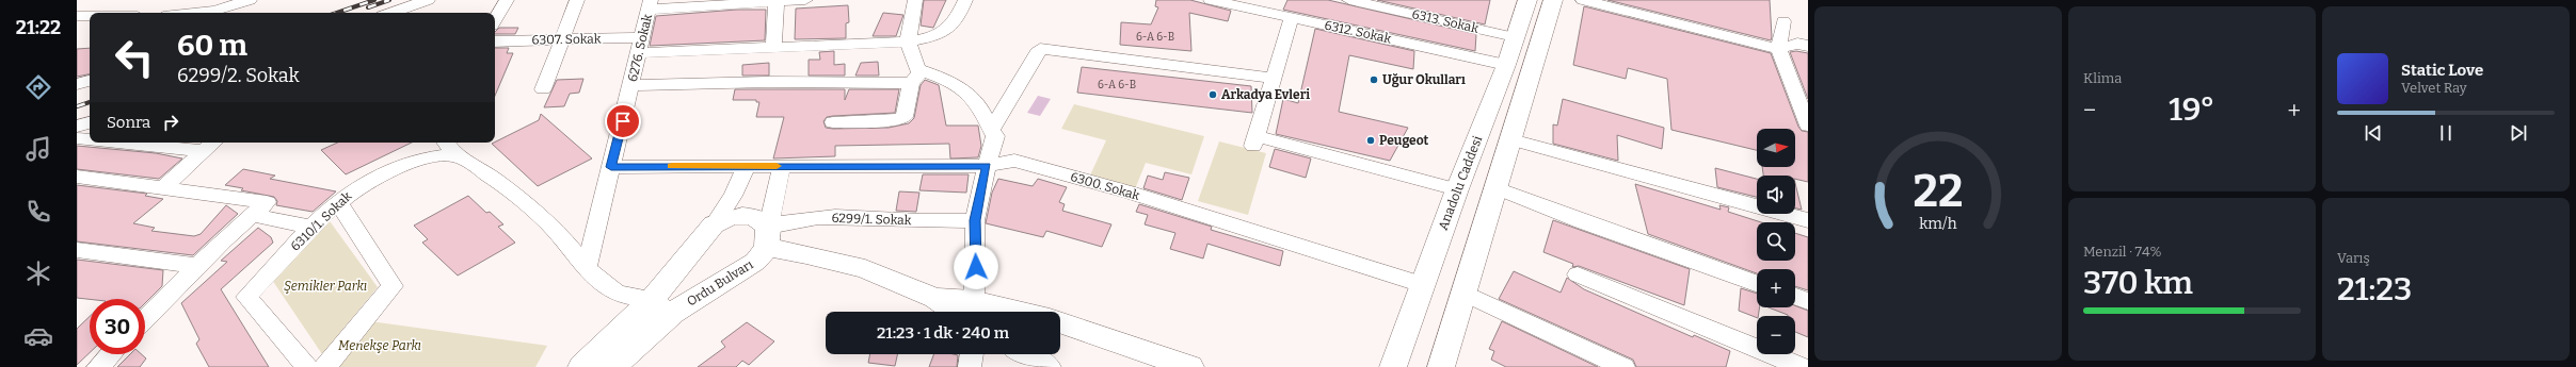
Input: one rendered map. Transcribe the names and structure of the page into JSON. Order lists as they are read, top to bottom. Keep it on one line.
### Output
{"streets":{"main road":["Anadolu Caddesi","Ordu Bulvarı"],"street":["6313. Sokak","6312. Sokak","6307. Sokak","6276. Sokak","6300. Sokak","6299/1. Sokak","6310/1. Sokak"]},"crossings":[["6313. Sokak","Anadolu Caddesi"],["6312. Sokak","Anadolu Caddesi"],["6307. Sokak","6276. Sokak"],["6276. Sokak","6300. Sokak"],["Anadolu Caddesi","6300. Sokak"],["6300. Sokak","Ordu Bulvarı"],["6299/1. Sokak","Ordu Bulvarı"]],"parks":["Şemikler Parkı","Menekşe Parkı"],"places":["Uğur Okulları","Arkadya Evleri","Peugeot"],"house_numbers":["6-A 6-B","6-A 6-B"],"north":"right","page":{"tabs":"21:22","tile":["Klima",["Menzil · 74%","370 km"],["Varış","21:23"]],"turn":["60 m","6299/2. Sokak"],"song":["Static Love","Velvet Ray"],"heat":["−","19°","+"],"then":"Sonra","map_buttons":["+","−"],"limit":"30","trip":"21:23 · 1 dk · 240 m","gauge":["22","km/h"]}}
